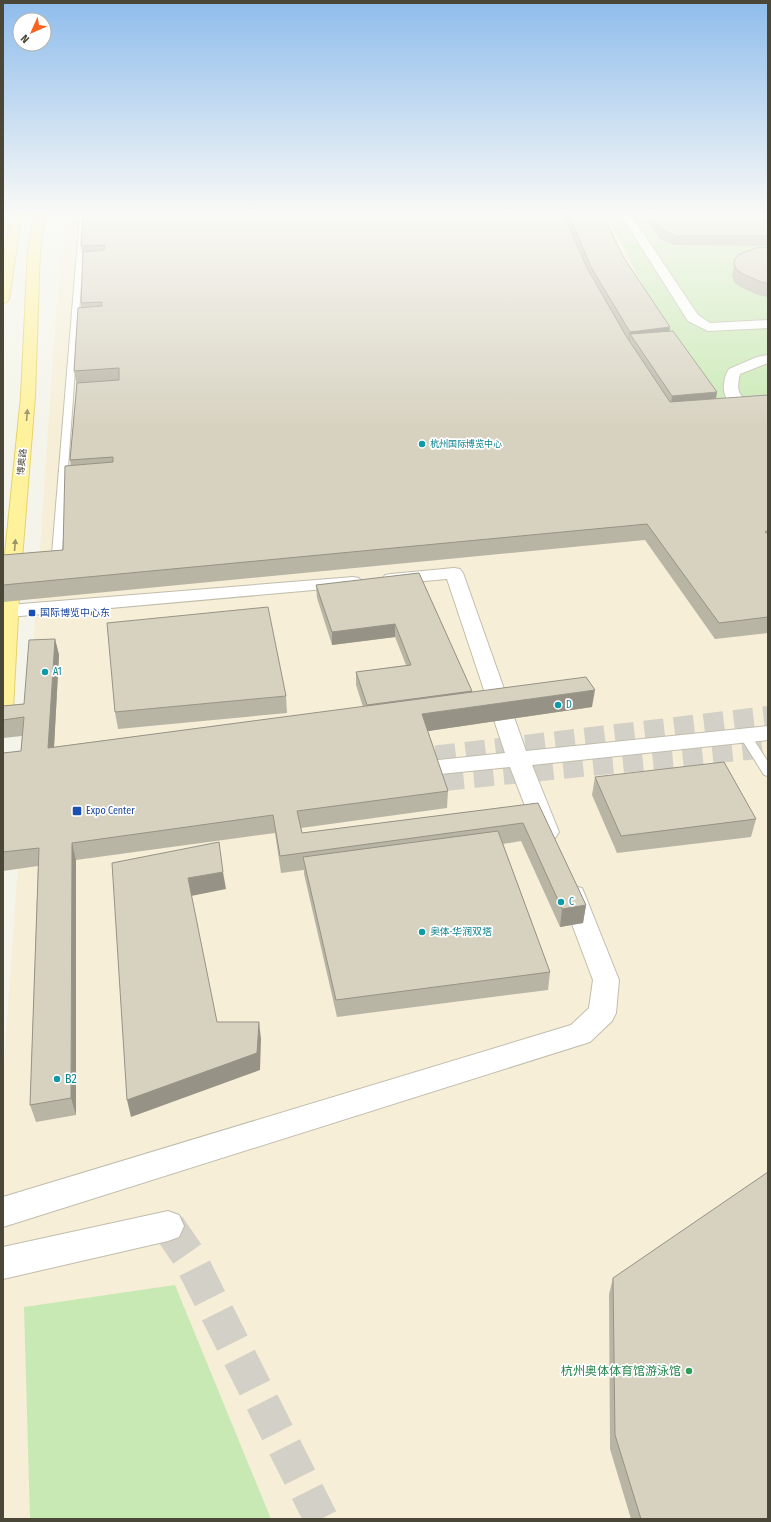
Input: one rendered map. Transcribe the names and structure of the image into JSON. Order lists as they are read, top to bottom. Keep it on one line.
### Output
{"streets":{"main road":["博奥路"]},"one_way":["博奥路"],"places":{"other":["杭州国际博览中心","A1","D","C","奥体·华润双塔","B2","杭州奥体体育馆游泳馆"],"transit":["国际博览中心东","Expo Center"]},"north":"bottom left"}
